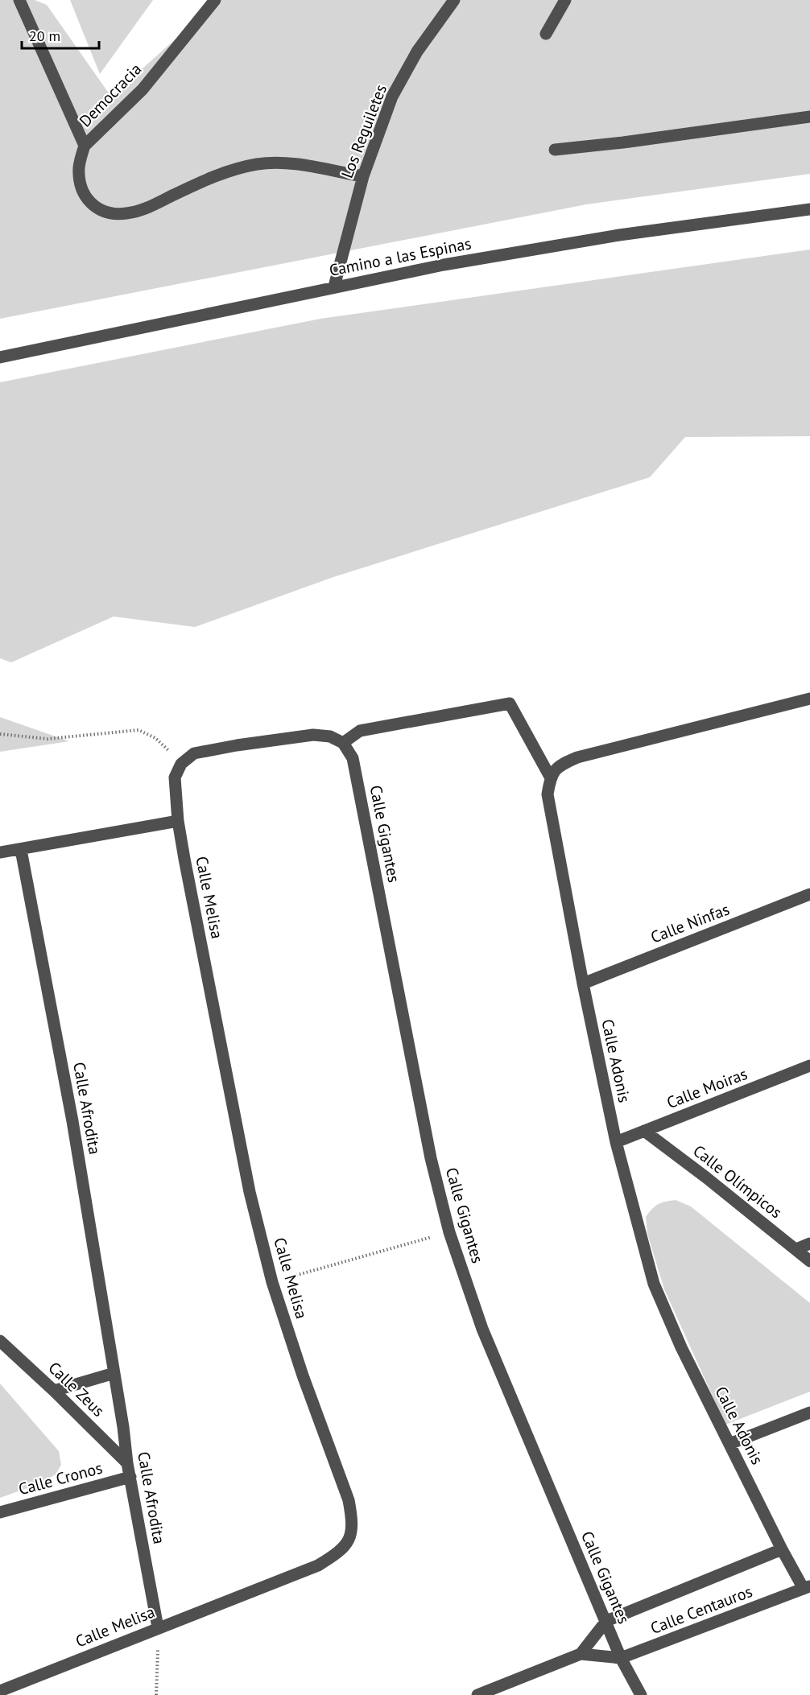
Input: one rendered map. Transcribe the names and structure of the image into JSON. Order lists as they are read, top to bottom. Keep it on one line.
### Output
{"streets":{"street":["Democracia","Los Reguiletes","Camino a las Espinas","Calle Gigantes","Calle Melisa","Calle Ninfas","Calle Adonis","Calle Moiras","Calle Afrodita","Calle Olímpicos","Calle Zeus","Calle Cronos","Calle Centauros"]},"crossings":[["Los Reguiletes","Camino a las Espinas"],["Calle Gigantes","Calle Centauros"],["Calle Melisa","Calle Afrodita"],["Calle Ninfas","Calle Adonis"],["Calle Adonis","Calle Moiras"],["Calle Adonis","Calle Centauros"],["Calle Moiras","Calle Olímpicos"],["Calle Afrodita","Calle Zeus"],["Calle Afrodita","Calle Cronos"]],"scale_bar":"20 m"}
